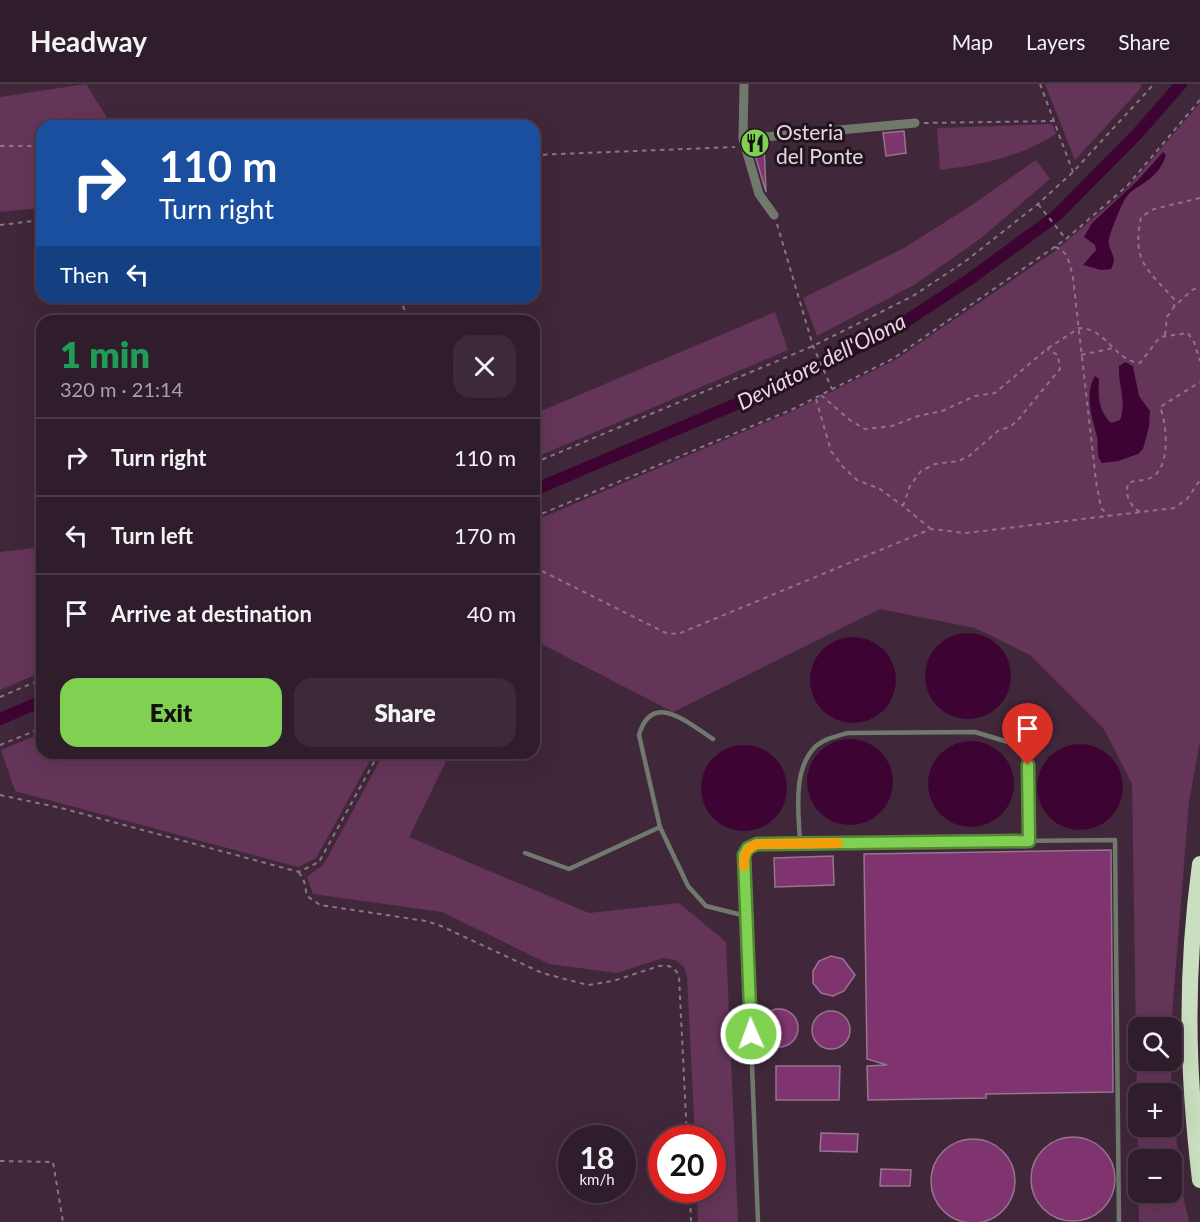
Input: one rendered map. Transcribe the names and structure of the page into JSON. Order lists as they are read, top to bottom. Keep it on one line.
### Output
{"water":["Deviatore dell'Olona"],"places":{"restaurant":["Osteria del Ponte"]},"page":{"header":"Headway","nav":["Map","Layers","Share"],"turn":["110 m","Turn right"],"then":"Then","heading":["1 min","320 m · 21:14"],"list":[{"name":"Turn right","value":"110 m"},{"name":"Turn left","value":"170 m"},{"name":"Arrive at destination","value":"40 m"}],"buttons":["Exit","Share"],"map_buttons":["+","−"],"speed":"18 km/h","limit":"20"}}
